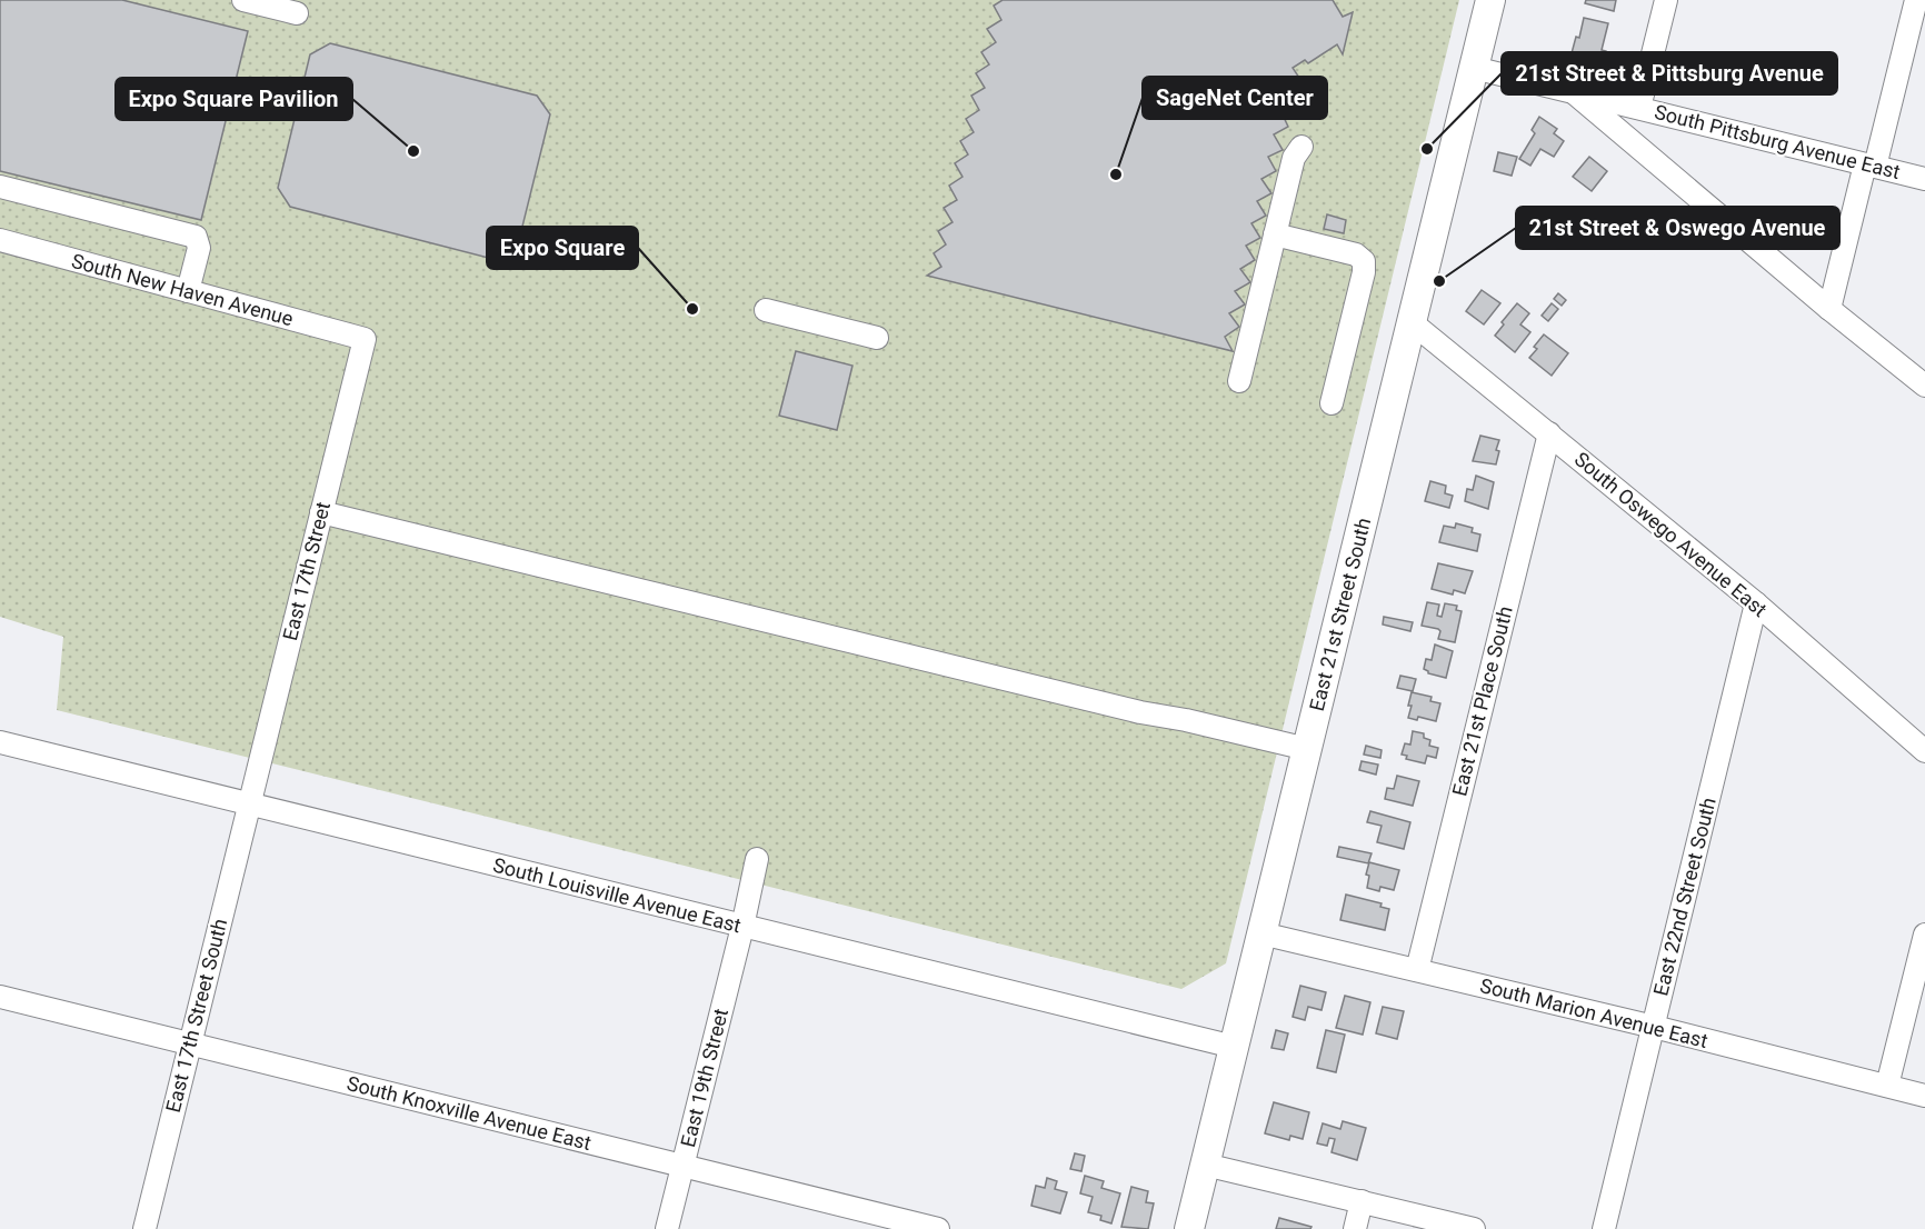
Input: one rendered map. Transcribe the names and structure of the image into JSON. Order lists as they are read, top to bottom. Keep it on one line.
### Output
{"streets":{"main road":["East 21st Street South"],"street":["South Pittsburg Avenue East","South New Haven Avenue","South Oswego Avenue East","East 17th Street","East 21st Place South","South Louisville Avenue East","East 22nd Street South","South Marion Avenue East","East 17th Street South","East 19th Street","South Knoxville Avenue East"]},"crossings":[["South Pittsburg Avenue East","East 21st Street South"],["South New Haven Avenue","East 17th Street"],["South Oswego Avenue East","East 21st Street South"],["South Oswego Avenue East","East 21st Place South"],["South Oswego Avenue East","East 22nd Street South"],["East 17th Street","South Louisville Avenue East"],["East 17th Street","East 17th Street South"],["East 21st Street South","South Louisville Avenue East"],["East 21st Street South","South Marion Avenue East"],["East 21st Place South","South Marion Avenue East"],["South Louisville Avenue East","East 17th Street South"],["South Louisville Avenue East","East 19th Street"],["East 22nd Street South","South Marion Avenue East"],["East 17th Street South","South Knoxville Avenue East"],["East 19th Street","South Knoxville Avenue East"]],"places":["21st Street & Pittsburg Avenue","Expo Square Pavilion","SageNet Center","21st Street & Oswego Avenue","Expo Square"]}
